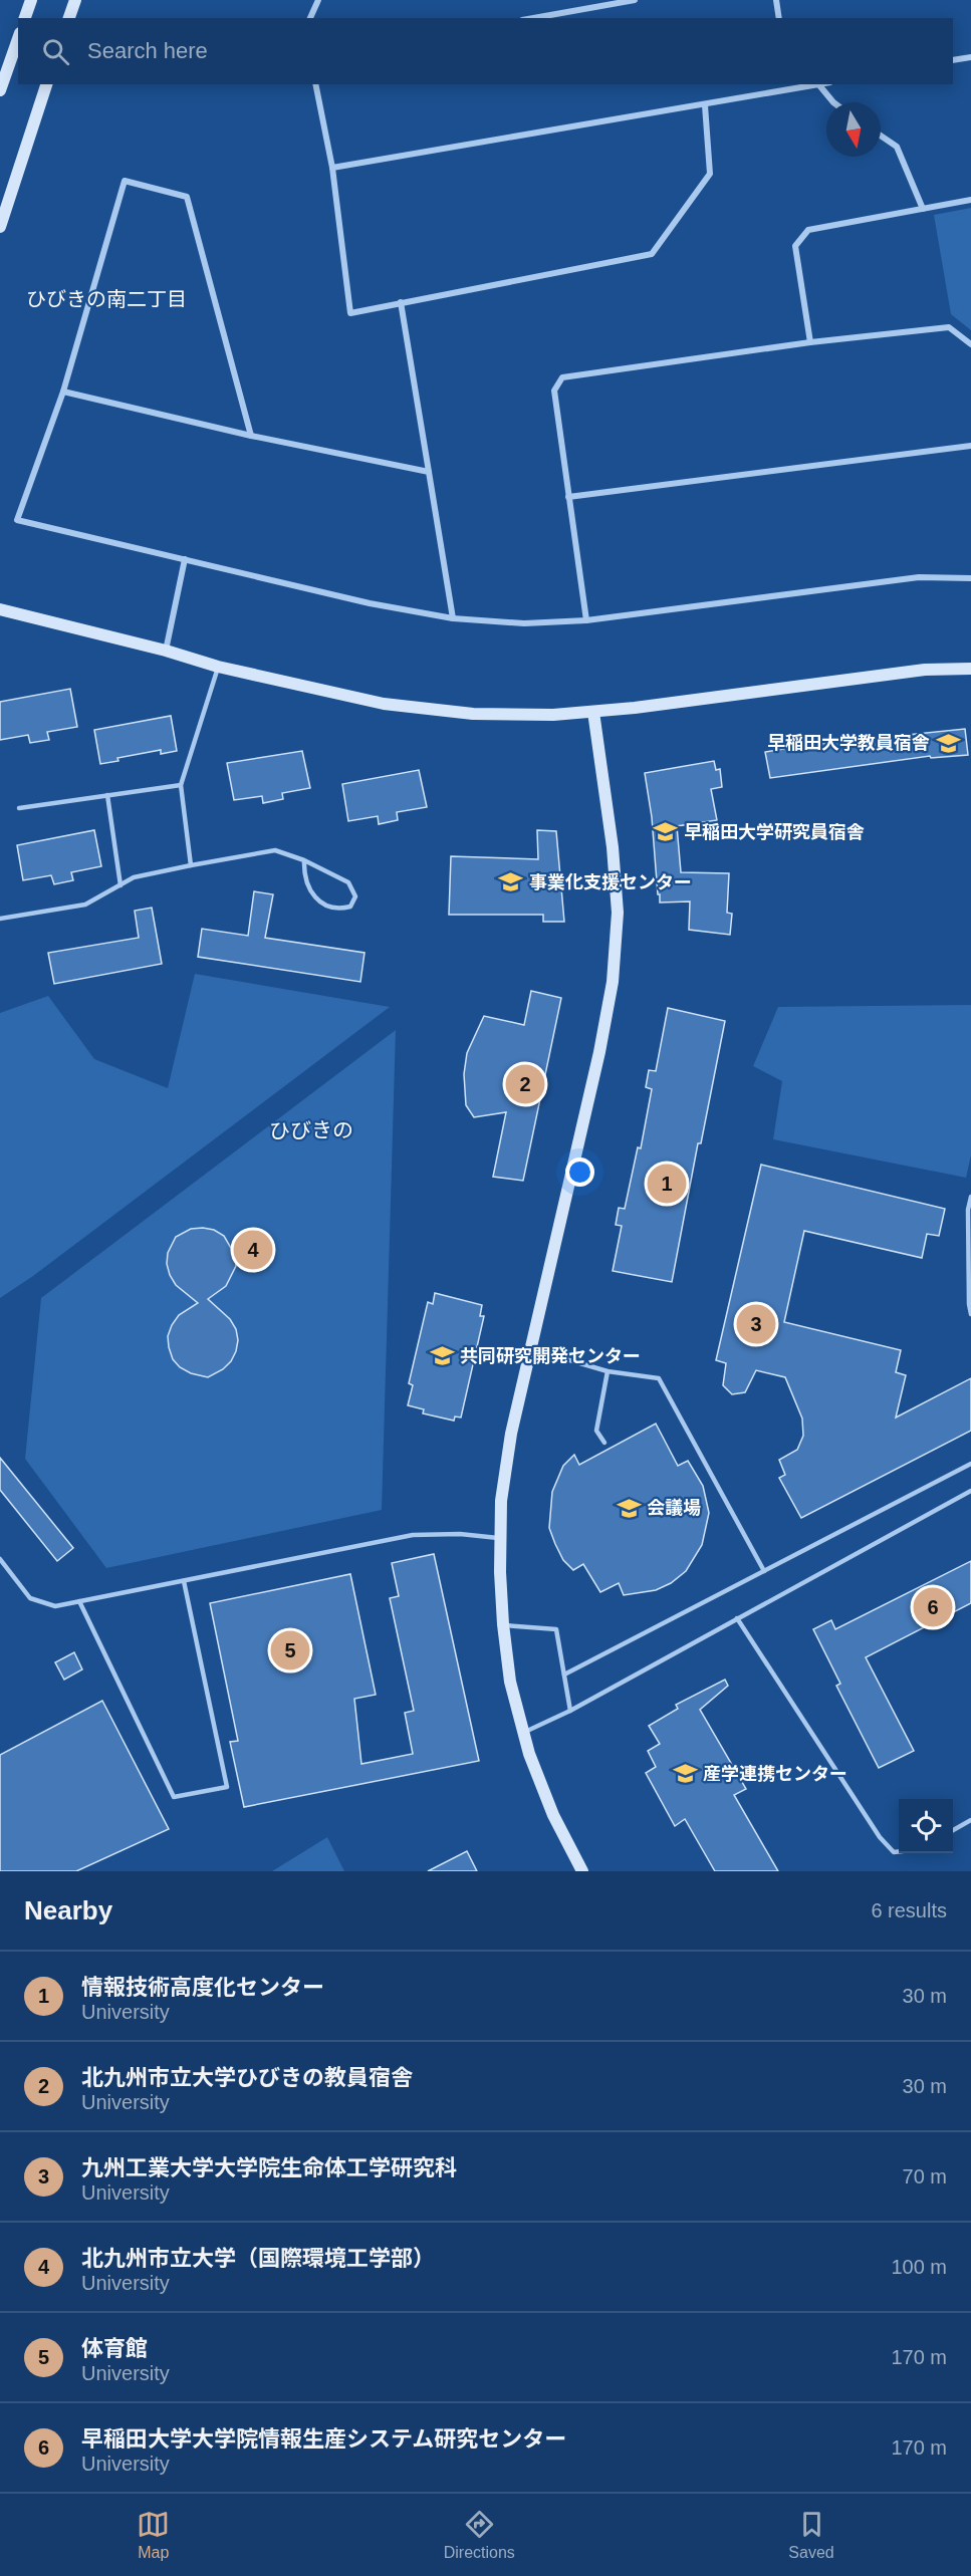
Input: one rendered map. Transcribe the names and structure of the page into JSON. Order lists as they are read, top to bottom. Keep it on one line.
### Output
{"districts":["ひびきの南二丁目","ひびきの"],"places":{"school or university":["早稲田大学教員宿舎","早稲田大学研究員宿舎","事業化支援センター","共同研究開発センター","会議場","産学連携センター"]},"north":"bottom","page":{"search":"Search here","pins":["2","1","4","3","6","5"],"heading":["Nearby","6 results"],"list":[{"mark":"1","name":"情報技術高度化センター","note":"University","value":"30 m"},{"mark":"2","name":"北九州市立大学ひびきの教員宿舎","note":"University","value":"30 m"},{"mark":"3","name":"九州工業大学大学院生命体工学研究科","note":"University","value":"70 m"},{"mark":"4","name":"北九州市立大学（国際環境工学部）","note":"University","value":"100 m"},{"mark":"5","name":"体育館","note":"University","value":"170 m"},{"mark":"6","name":"早稲田大学大学院情報生産システム研究センター","note":"University","value":"170 m"}],"nav":["Map","Directions","Saved"]}}
